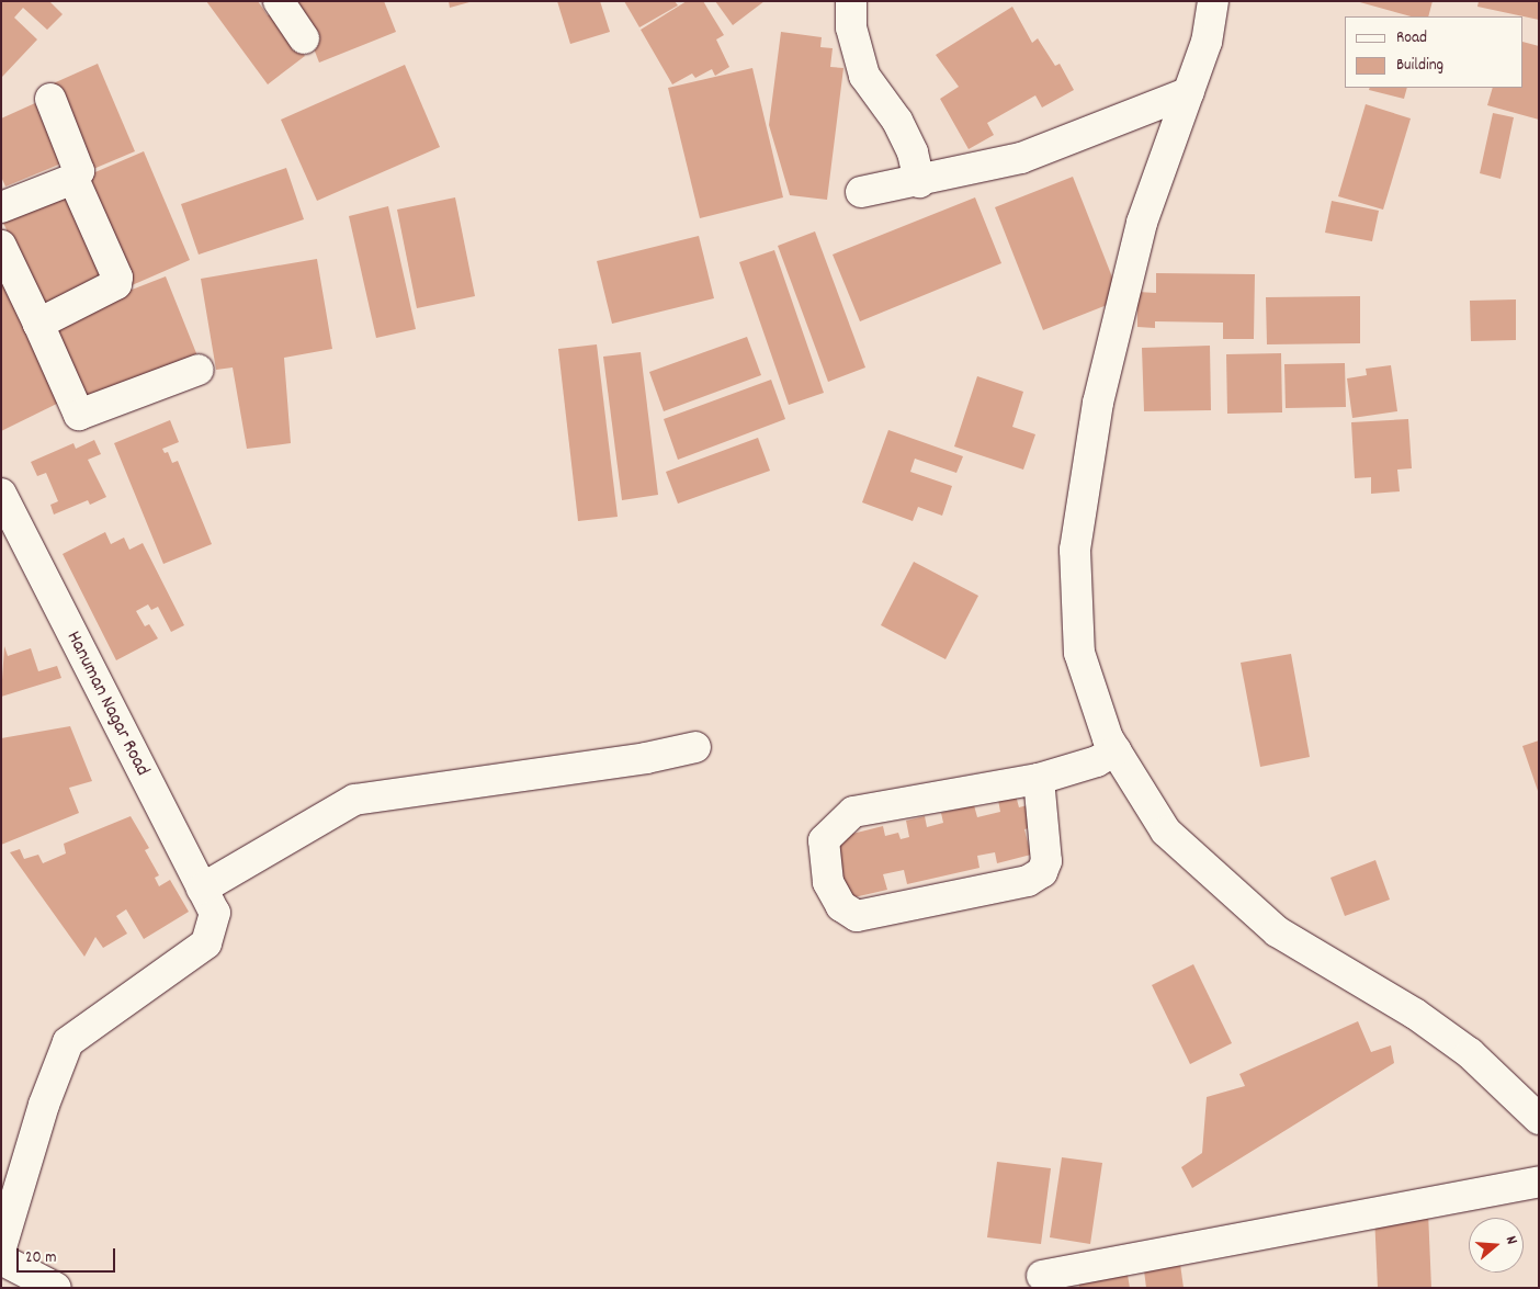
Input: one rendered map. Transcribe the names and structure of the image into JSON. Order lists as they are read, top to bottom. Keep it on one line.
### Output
{"streets":{"street":["Hanuman Nagar Road"]},"legend":["Road","Building"],"scale_bar":"20 m","north":"right"}
